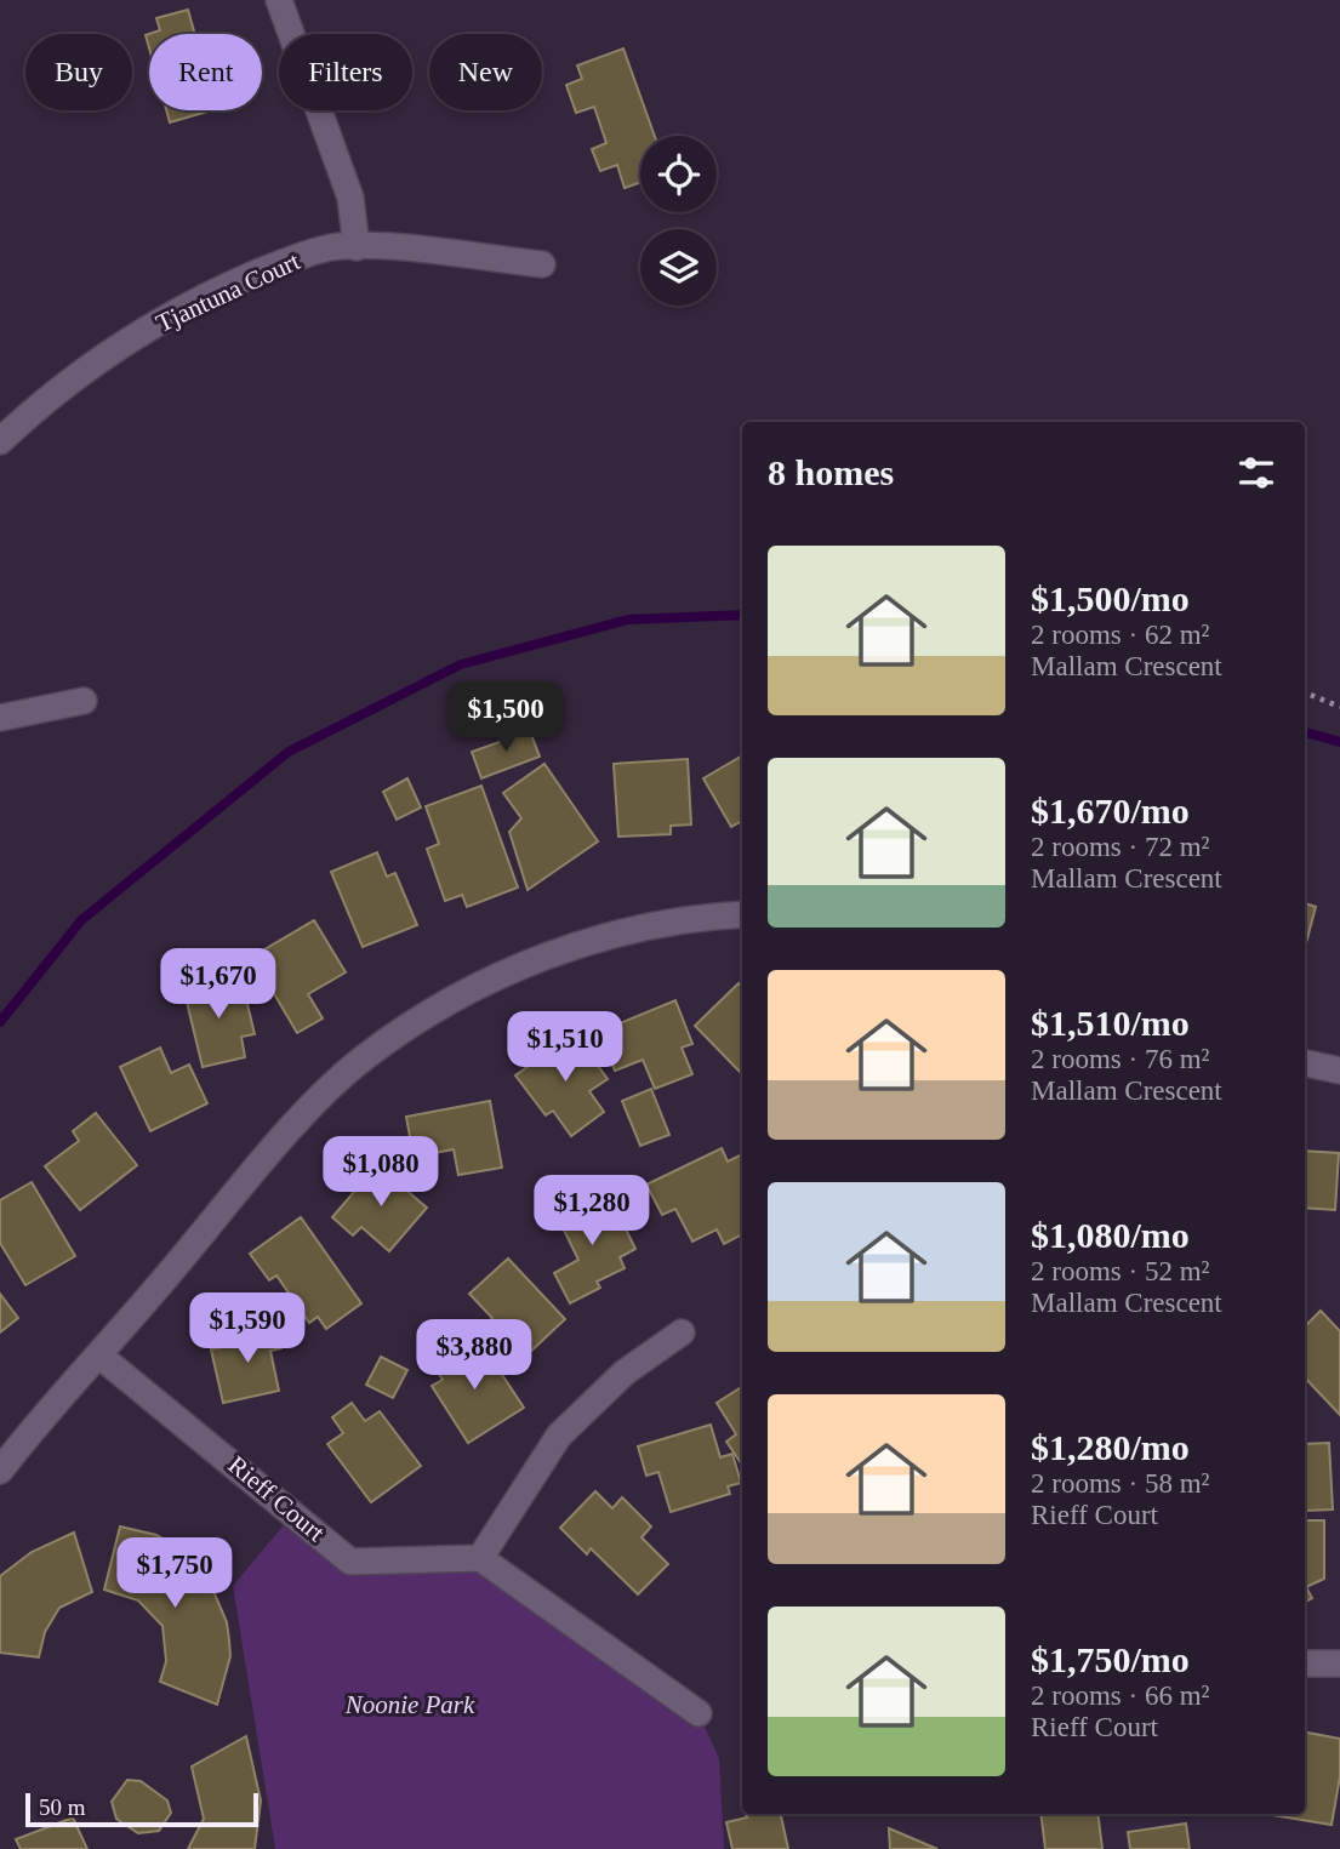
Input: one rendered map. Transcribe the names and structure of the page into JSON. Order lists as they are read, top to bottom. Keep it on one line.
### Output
{"streets":{"street":["Tjantuna Court","Rieff Court"]},"parks":["Noonie Park"],"scale_bar":"50 m","page":{"chip":["Buy","Rent","Filters","New"],"heading":"8 homes","list":[{"name":"$1,500/mo","note":"2 rooms · 62 m² · Mallam Crescent"},{"name":"$1,670/mo","note":"2 rooms · 72 m² · Mallam Crescent"},{"name":"$1,510/mo","note":"2 rooms · 76 m² · Mallam Crescent"},{"name":"$1,080/mo","note":"2 rooms · 52 m² · Mallam Crescent"},{"name":"$1,280/mo","note":"2 rooms · 58 m² · Rieff Court"},{"name":"$1,750/mo","note":"2 rooms · 66 m² · Rieff Court"}],"price":["$1,500","$1,670","$1,510","$1,080","$1,280","$1,590","$3,880","$1,750"],"scale":"50 m"}}
